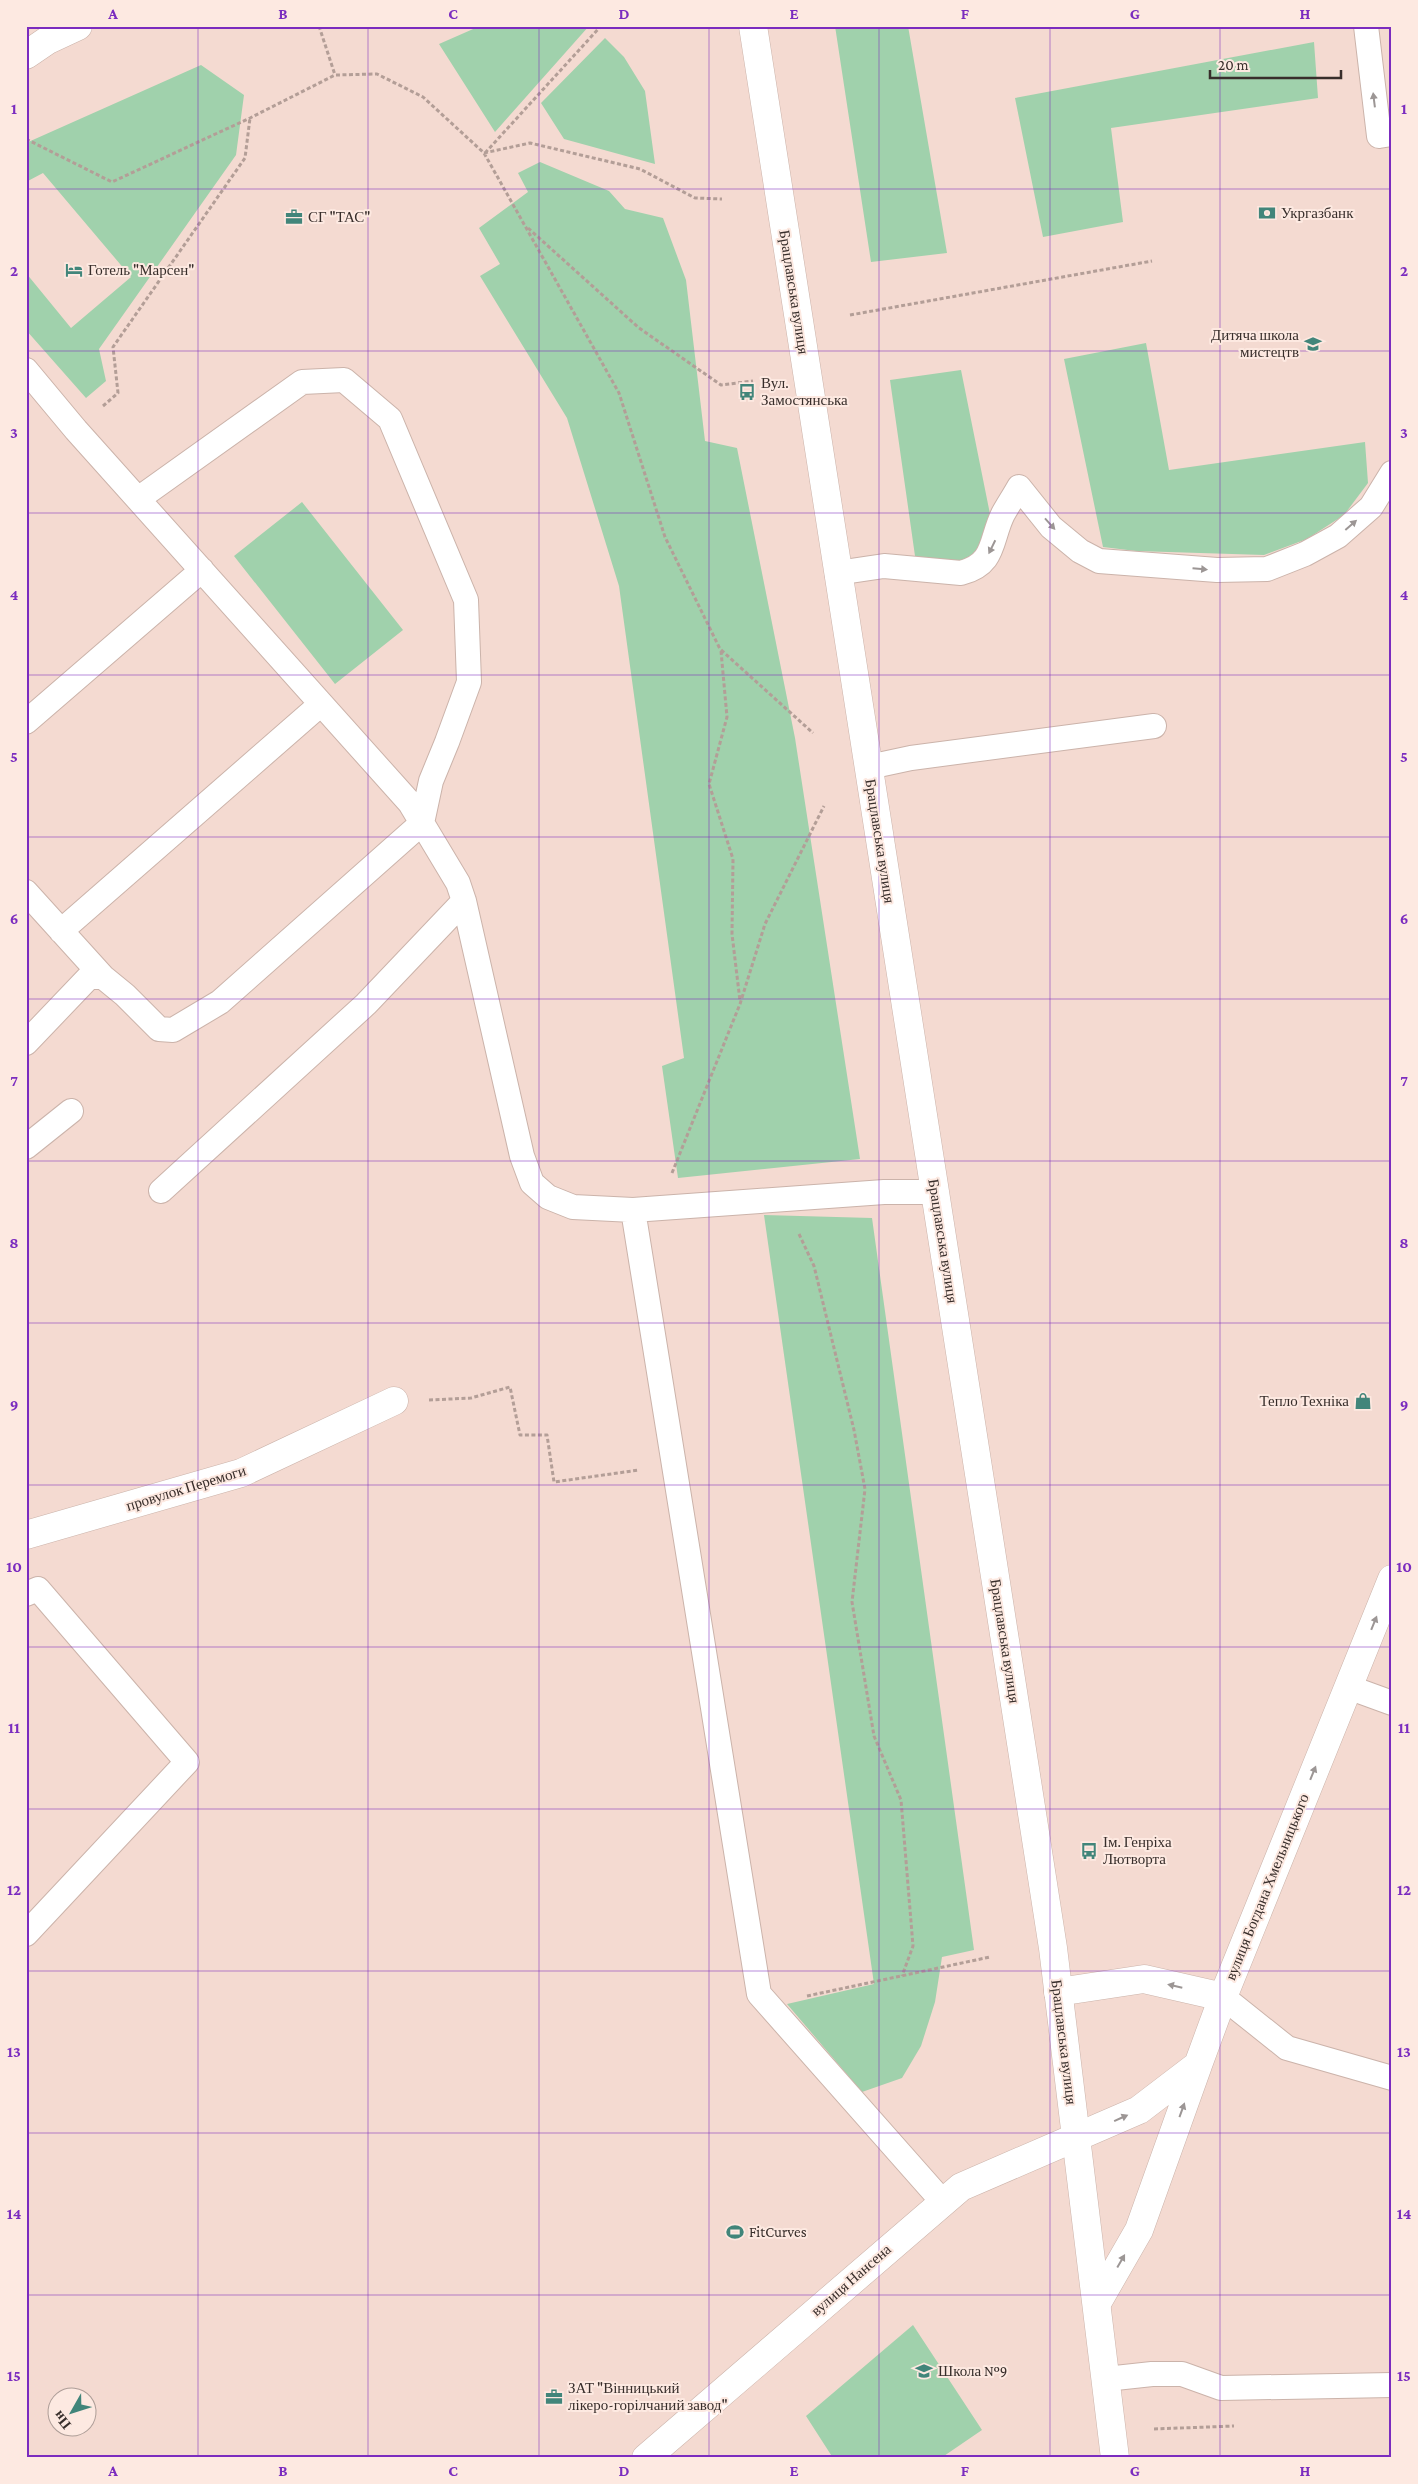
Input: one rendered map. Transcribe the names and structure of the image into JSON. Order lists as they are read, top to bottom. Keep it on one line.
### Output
{"streets":{"main road":["Брацлавська вулиця","провулок Перемоги","вулиця Богдана Хмельницького","вулиця Нансена"]},"crossings":[["Брацлавська вулиця","вулиця Богдана Хмельницького"],["Брацлавська вулиця","вулиця Нансена"]],"one_way":["вулиця Богдана Хмельницького"],"places":{"bank":["Укргазбанк"],"office":["СГ \"ТАС\"","ЗАТ \"Вінницький лікеро-горілчаний завод\""],"hotel":["Готель \"Марсен\""],"school or university":["Дитяча школа мистецтв","Школа №9"],"bus stop":["Вул. Замостянська","Ім. Генріха Лютворта"],"shop":["Тепло Техніка"],"sports":["FitCurves"]},"scale_bar":"20 m","north":"bottom left","grid":{"columns":["A","B","C","D","E","F","G","H"],"rows":["1","2","3","4","5","6","7","8","9","10","11","12","13","14","15"]}}
